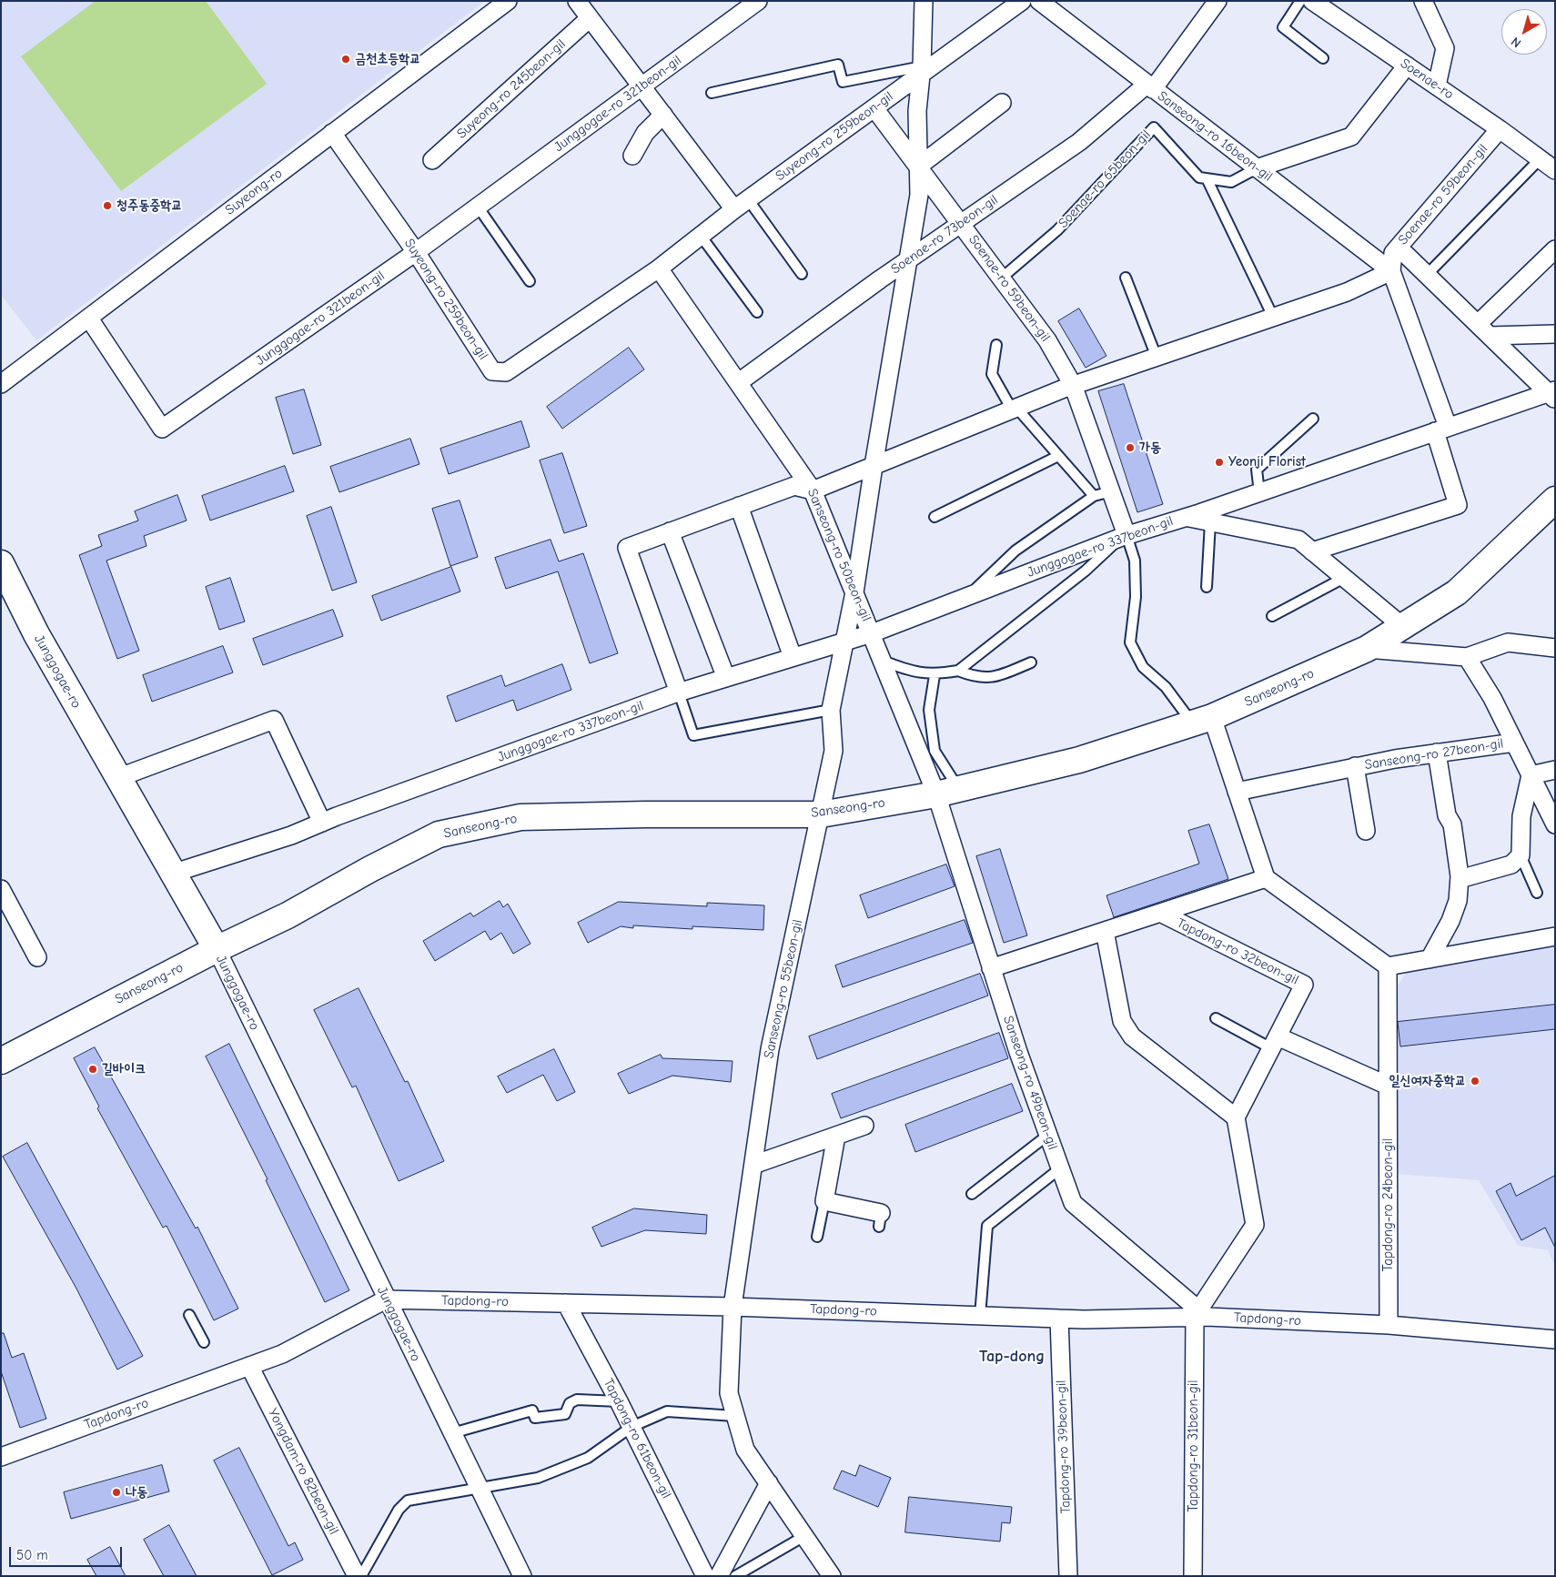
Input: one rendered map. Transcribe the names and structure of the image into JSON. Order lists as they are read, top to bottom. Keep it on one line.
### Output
{"streets":{"street":["Soenae-ro","Suyeong-ro 245beon-gil","Junggogae-ro 321beon-gil","Suyeong-ro 259beon-gil","Sanseong-ro 16beon-gil","Soenae-ro 65beon-gil","Suyeong-ro","Soenae-ro 59beon-gil","Soenae-ro 73beon-gil","Junggogae-ro 337beon-gil","Sanseong-ro 50beon-gil","Junggogae-ro","Sanseong-ro","Sanseong-ro 27beon-gil","Tapdong-ro 32beon-gil","Sanseong-ro 55beon-gil","Sanseong-ro 49beon-gil","Tapdong-ro 24beon-gil","Tapdong-ro","Tapdong-ro 61beon-gil","Tapdong-ro 31beon-gil","Tapdong-ro 39beon-gil","Yongdam-ro 82beon-gil"]},"crossings":[["Soenae-ro","Soenae-ro 65beon-gil"],["Soenae-ro","Soenae-ro 59beon-gil"],["Junggogae-ro 321beon-gil","Suyeong-ro 259beon-gil"],["Junggogae-ro 321beon-gil","Suyeong-ro"],["Suyeong-ro 259beon-gil","Suyeong-ro"],["Suyeong-ro 259beon-gil","Soenae-ro 59beon-gil"],["Suyeong-ro 259beon-gil","Sanseong-ro 50beon-gil"],["Sanseong-ro 16beon-gil","Soenae-ro 65beon-gil"],["Sanseong-ro 16beon-gil","Soenae-ro 59beon-gil"],["Sanseong-ro 16beon-gil","Soenae-ro 73beon-gil"],["Soenae-ro 65beon-gil","Soenae-ro 59beon-gil"],["Soenae-ro 59beon-gil","Soenae-ro 73beon-gil"],["Soenae-ro 59beon-gil","Junggogae-ro 337beon-gil"],["Soenae-ro 73beon-gil","Sanseong-ro 50beon-gil"],["Junggogae-ro 337beon-gil","Sanseong-ro 50beon-gil"],["Junggogae-ro 337beon-gil","Junggogae-ro"],["Junggogae-ro 337beon-gil","Sanseong-ro 55beon-gil"],["Sanseong-ro 50beon-gil","Sanseong-ro"],["Sanseong-ro 50beon-gil","Sanseong-ro 55beon-gil"],["Sanseong-ro 50beon-gil","Sanseong-ro 49beon-gil"],["Junggogae-ro","Sanseong-ro"],["Junggogae-ro","Tapdong-ro"],["Sanseong-ro","Sanseong-ro 55beon-gil"],["Sanseong-ro","Sanseong-ro 49beon-gil"],["Sanseong-ro 55beon-gil","Tapdong-ro"],["Sanseong-ro 49beon-gil","Tapdong-ro"],["Sanseong-ro 49beon-gil","Tapdong-ro 31beon-gil"],["Tapdong-ro 24beon-gil","Tapdong-ro"],["Tapdong-ro","Tapdong-ro 61beon-gil"],["Tapdong-ro","Tapdong-ro 31beon-gil"],["Tapdong-ro","Tapdong-ro 39beon-gil"],["Tapdong-ro","Yongdam-ro 82beon-gil"]],"districts":["Tap-dong"],"places":["금천초등학교","청주동중학교","가동","Yeonji Florist","길바이크","일신여자중학교","나동"],"scale_bar":"50 m","north":"bottom left"}
